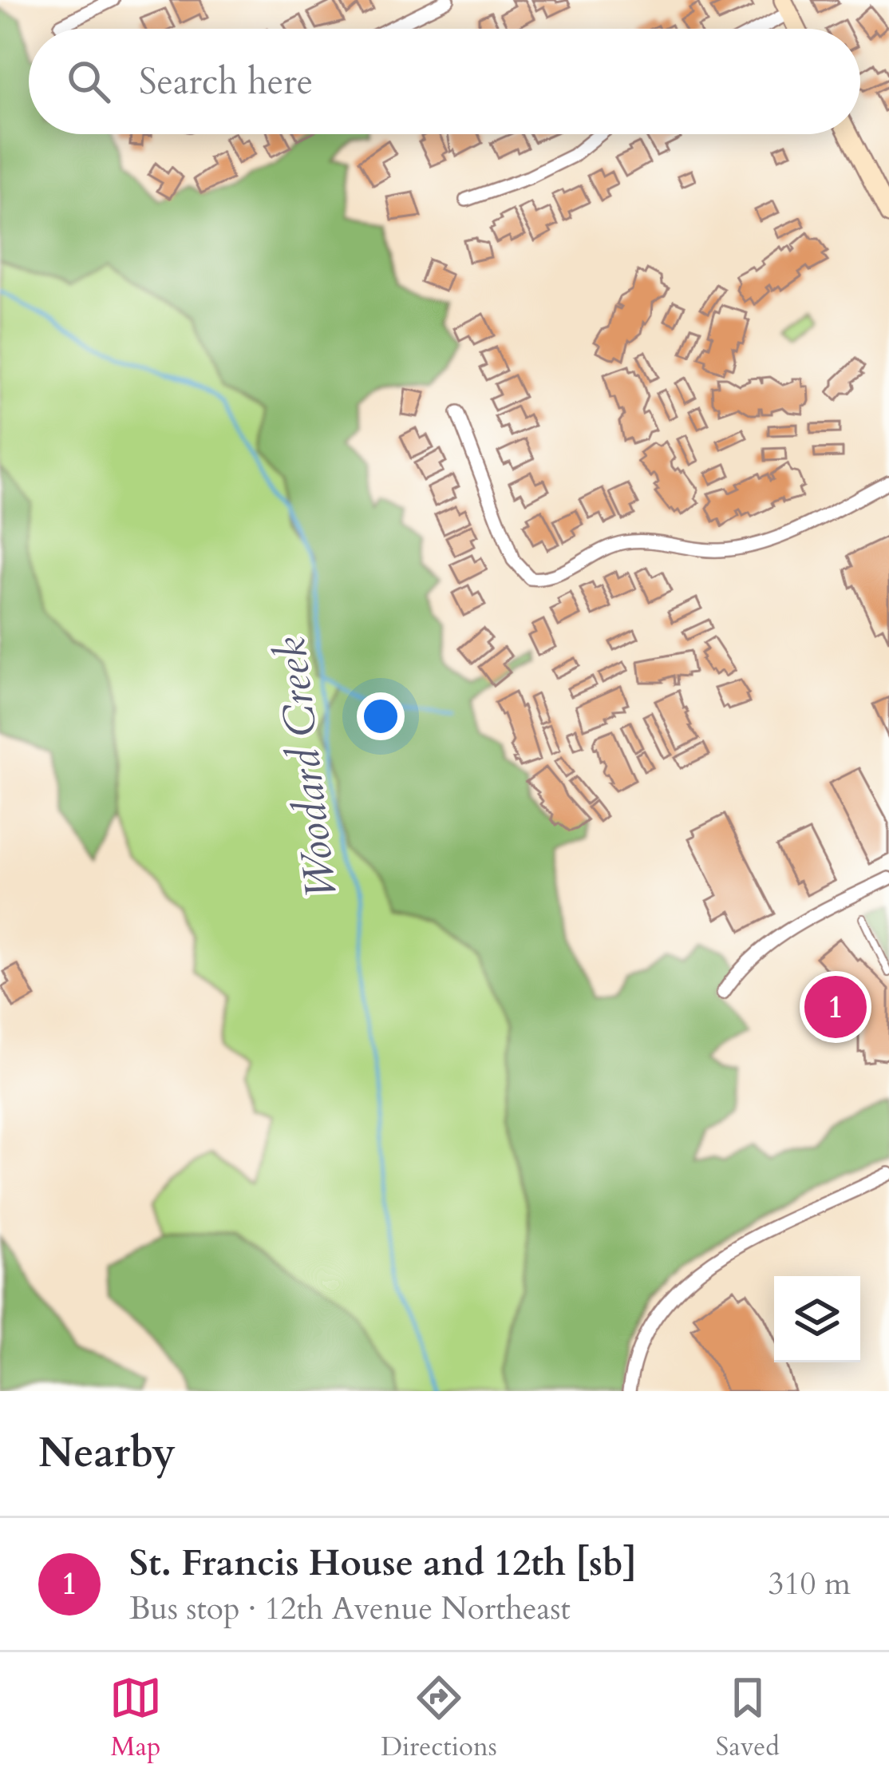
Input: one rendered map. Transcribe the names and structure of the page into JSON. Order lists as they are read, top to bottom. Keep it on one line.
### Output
{"water":["Woodard Creek"],"page":{"search":"Search here","pins":"1","heading":"Nearby","list":[{"mark":"1","name":"St. Francis House and 12th [sb]","note":"Bus stop · 12th Avenue Northeast","value":"310 m"}],"nav":["Map","Directions","Saved"]}}
